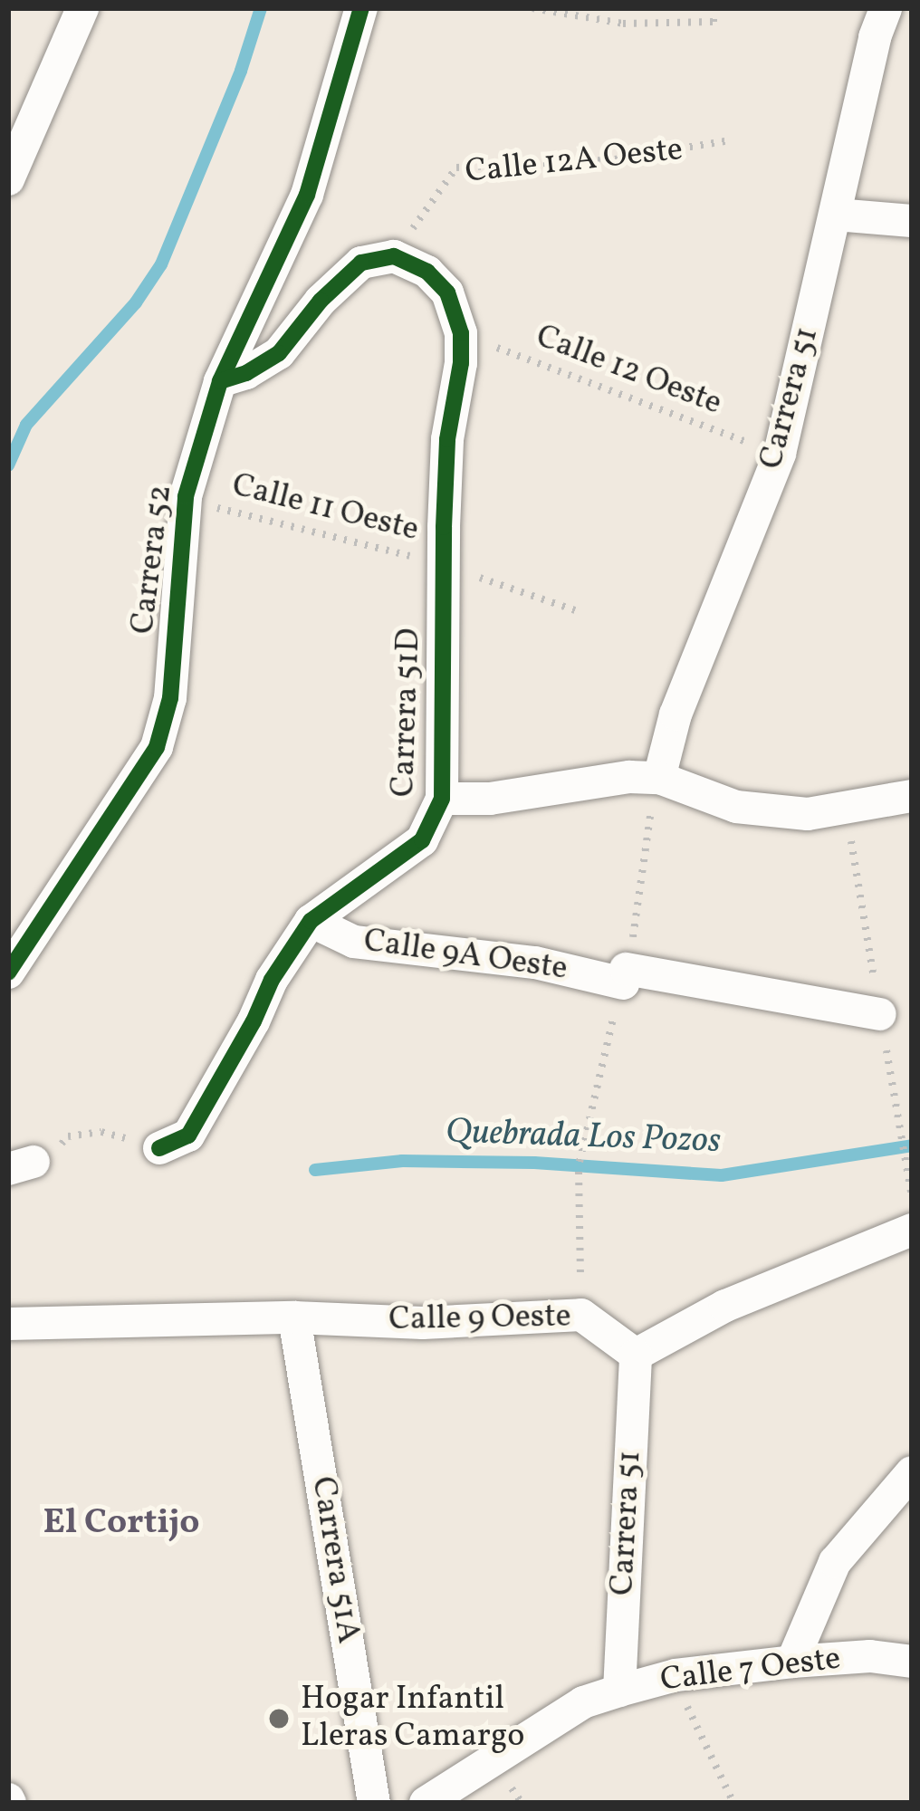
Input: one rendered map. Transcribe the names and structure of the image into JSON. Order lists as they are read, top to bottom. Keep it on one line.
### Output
{"streets":{"street":["Carrera 51","Carrera 52","Carrera 51D","Calle 9A Oeste","Calle 9 Oeste","Carrera 51A","Calle 7 Oeste"],"path":["Calle 12A Oeste","Calle 12 Oeste","Calle 11 Oeste"]},"crossings":[["Calle 12 Oeste","Carrera 51"],["Calle 12 Oeste","Carrera 51D"],["Carrera 51","Calle 9 Oeste"],["Carrera 51","Calle 7 Oeste"],["Calle 11 Oeste","Carrera 52"],["Calle 11 Oeste","Carrera 51D"],["Carrera 51D","Calle 9A Oeste"],["Calle 9 Oeste","Carrera 51A"]],"districts":["El Cortijo"],"water":["Quebrada Los Pozos"],"places":["Hogar Infantil Lleras Camargo"]}
